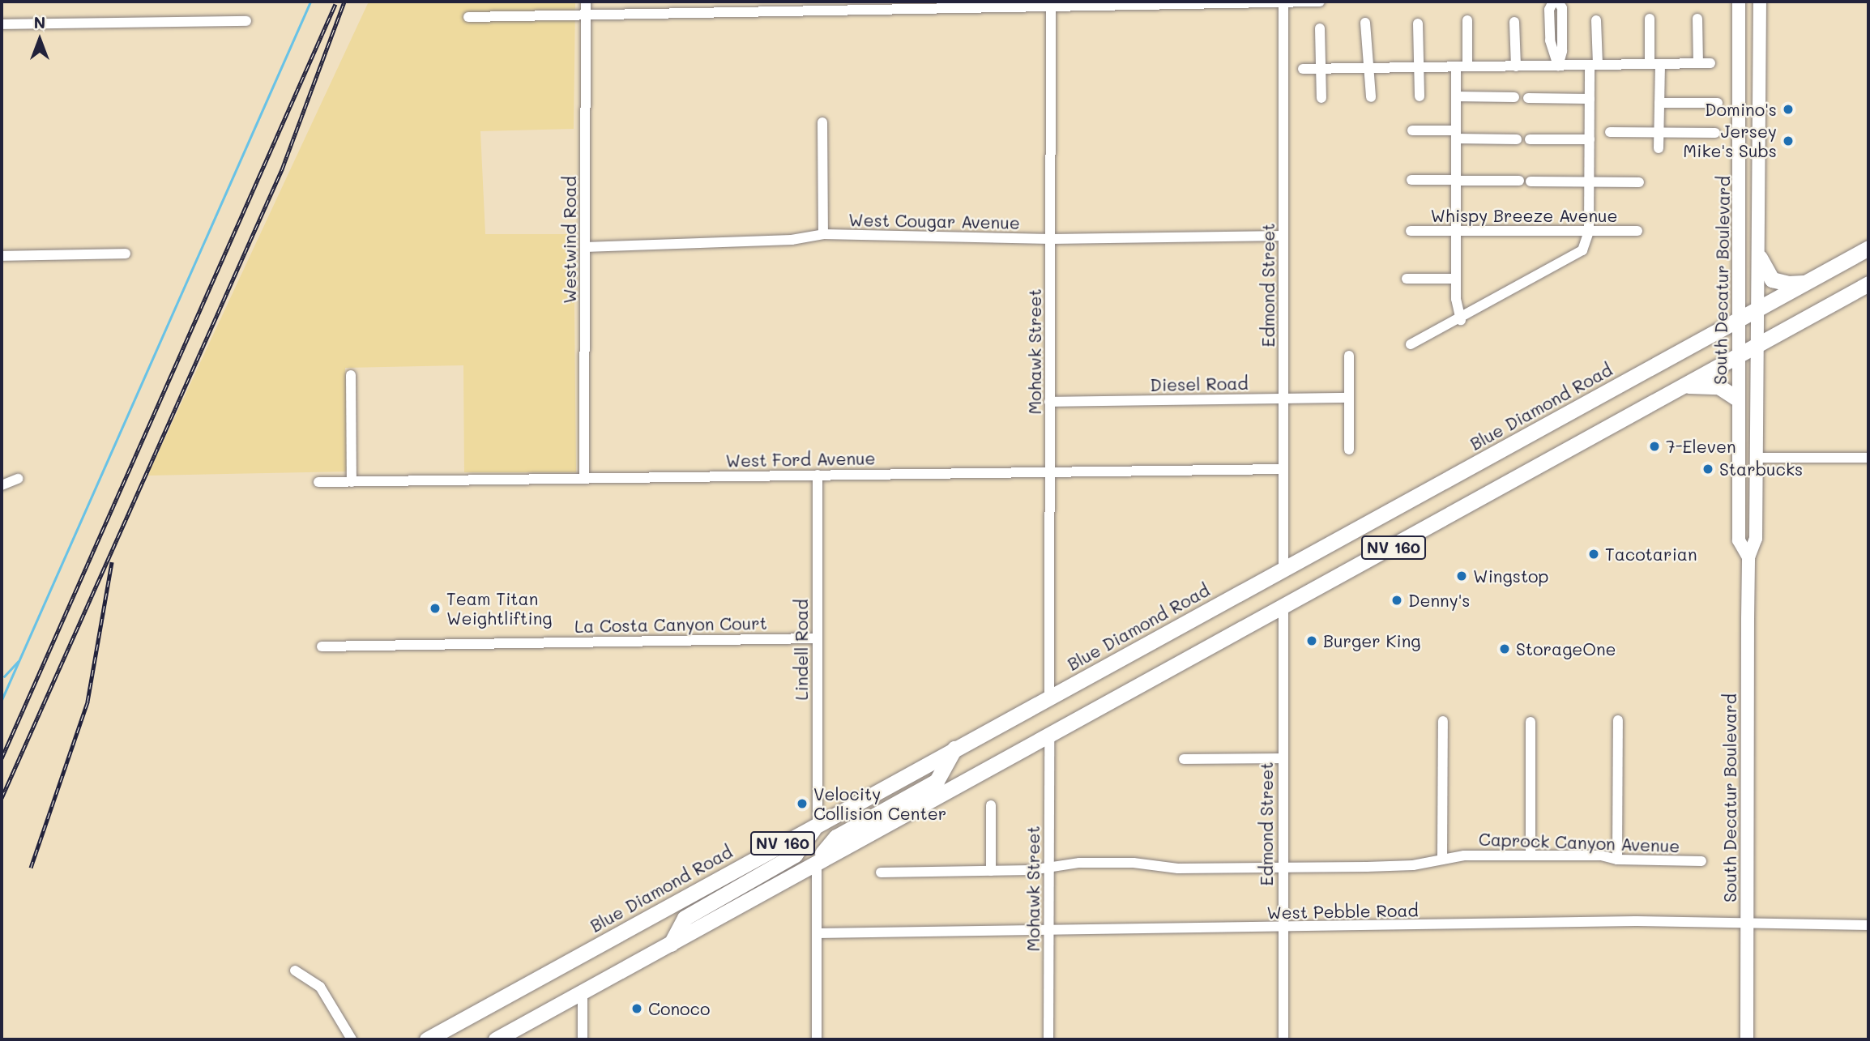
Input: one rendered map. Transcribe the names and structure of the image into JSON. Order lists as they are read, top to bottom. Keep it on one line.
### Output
{"streets":{"highway":["Blue Diamond Road","NV 160"],"main road":["South Decatur Boulevard"],"street":["Whispy Breeze Avenue","West Cougar Avenue","Westwind Road","Edmond Street","Mohawk Street","Diesel Road","West Ford Avenue","La Costa Canyon Court","Lindell Road","Caprock Canyon Avenue","West Pebble Road"]},"crossings":[["West Cougar Avenue","Westwind Road"],["West Cougar Avenue","Edmond Street"],["West Cougar Avenue","Mohawk Street"],["Westwind Road","West Ford Avenue"],["South Decatur Boulevard","Blue Diamond Road"],["South Decatur Boulevard","NV 160"],["South Decatur Boulevard","West Pebble Road"],["Edmond Street","Diesel Road"],["Edmond Street","Blue Diamond Road"],["Edmond Street","West Ford Avenue"],["Edmond Street","NV 160"],["Edmond Street","Caprock Canyon Avenue"],["Edmond Street","West Pebble Road"],["Mohawk Street","Diesel Road"],["Mohawk Street","Blue Diamond Road"],["Mohawk Street","West Ford Avenue"],["Mohawk Street","NV 160"],["Mohawk Street","Caprock Canyon Avenue"],["Mohawk Street","West Pebble Road"],["Blue Diamond Road","Lindell Road"],["West Ford Avenue","Lindell Road"],["La Costa Canyon Court","Lindell Road"]],"places":["Domino's","Jersey Mike's Subs","7-Eleven","Starbucks","Tacotarian","Wingstop","Denny's","Team Titan Weightlifting","Burger King","StorageOne","Velocity Collision Center","Conoco"],"north":"top"}
